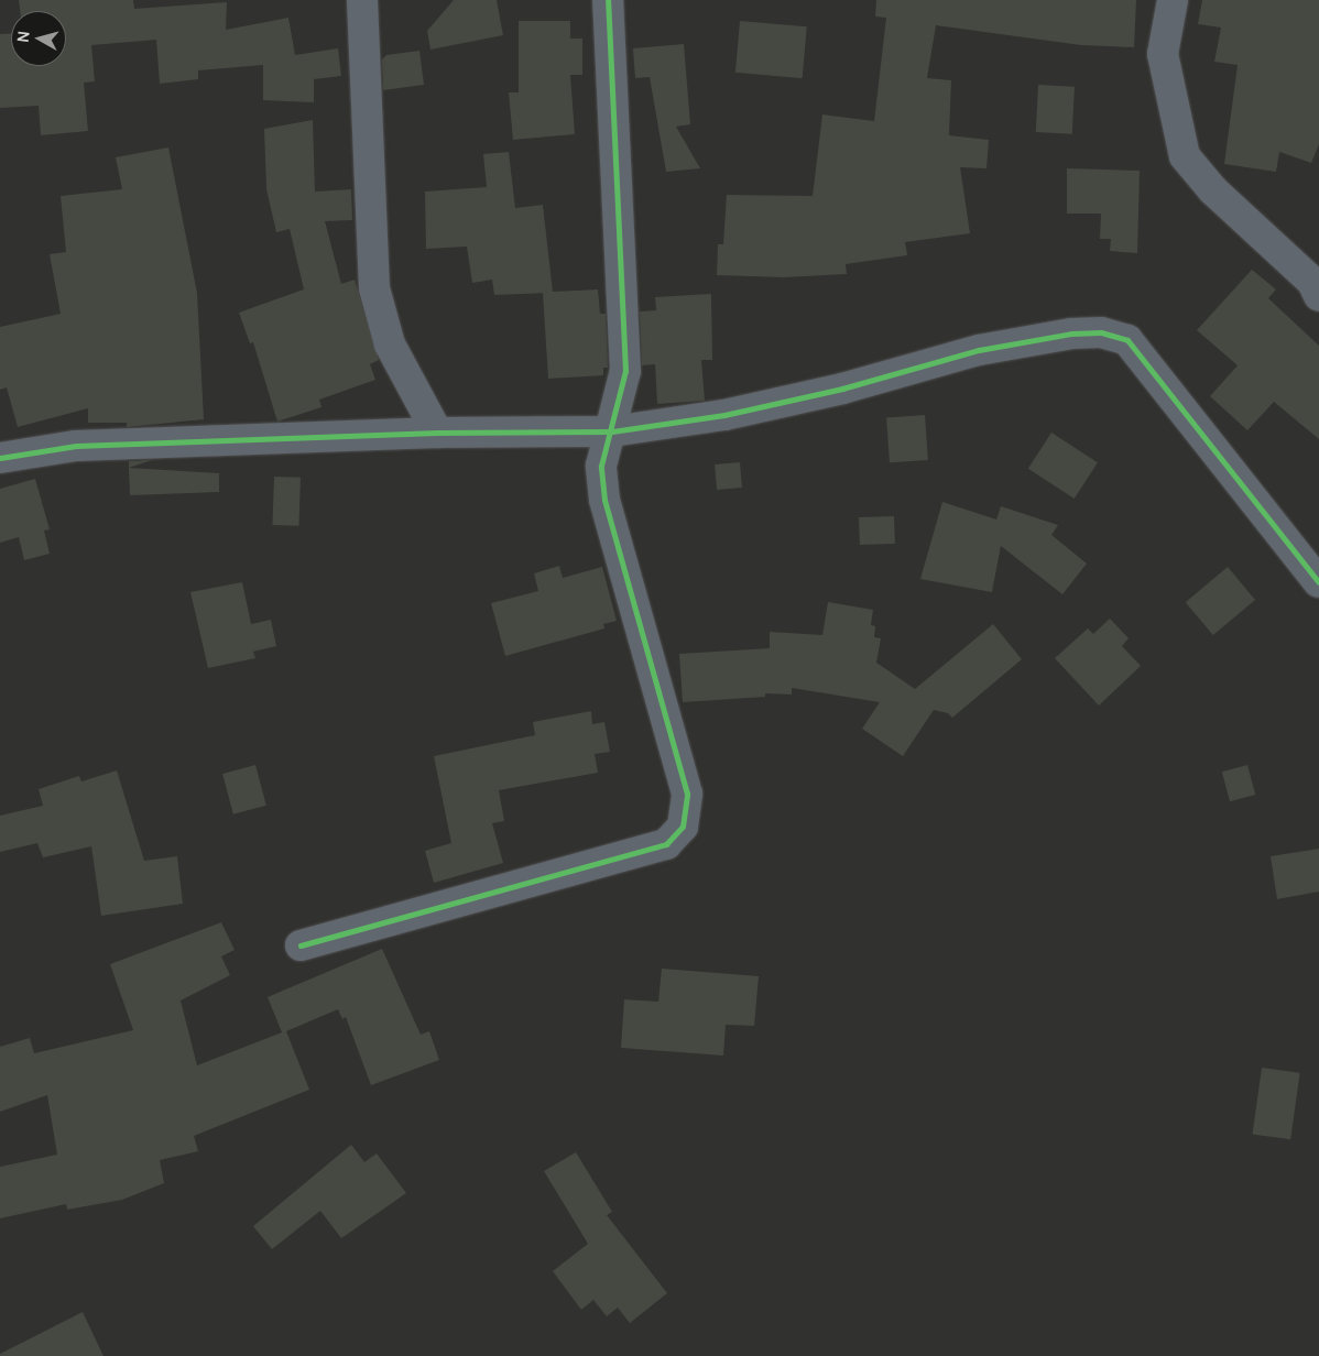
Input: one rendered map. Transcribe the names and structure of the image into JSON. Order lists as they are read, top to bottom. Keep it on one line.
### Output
{"north":"left"}
